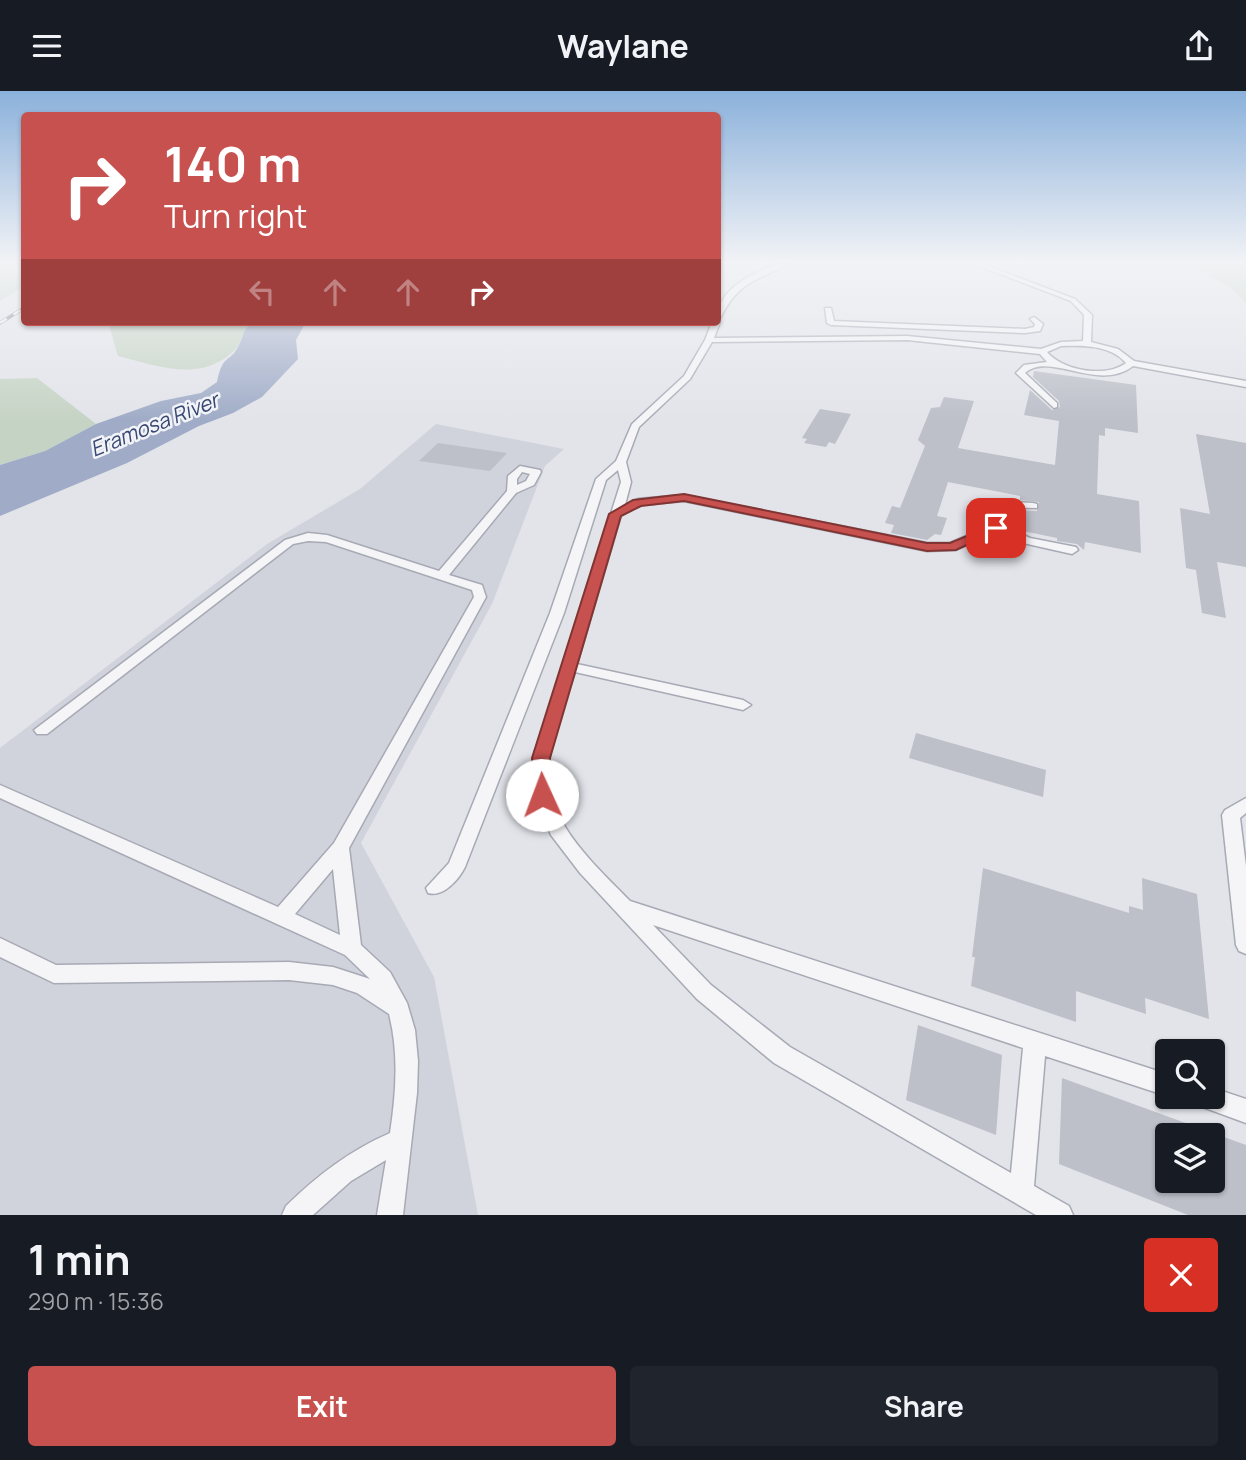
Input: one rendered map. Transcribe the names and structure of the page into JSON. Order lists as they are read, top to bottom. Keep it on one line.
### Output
{"water":["Eramosa River"],"page":{"header":"Waylane","turn":["140 m","Turn right"],"heading":["1 min","290 m · 15:36"],"buttons":["Exit","Share"]}}
